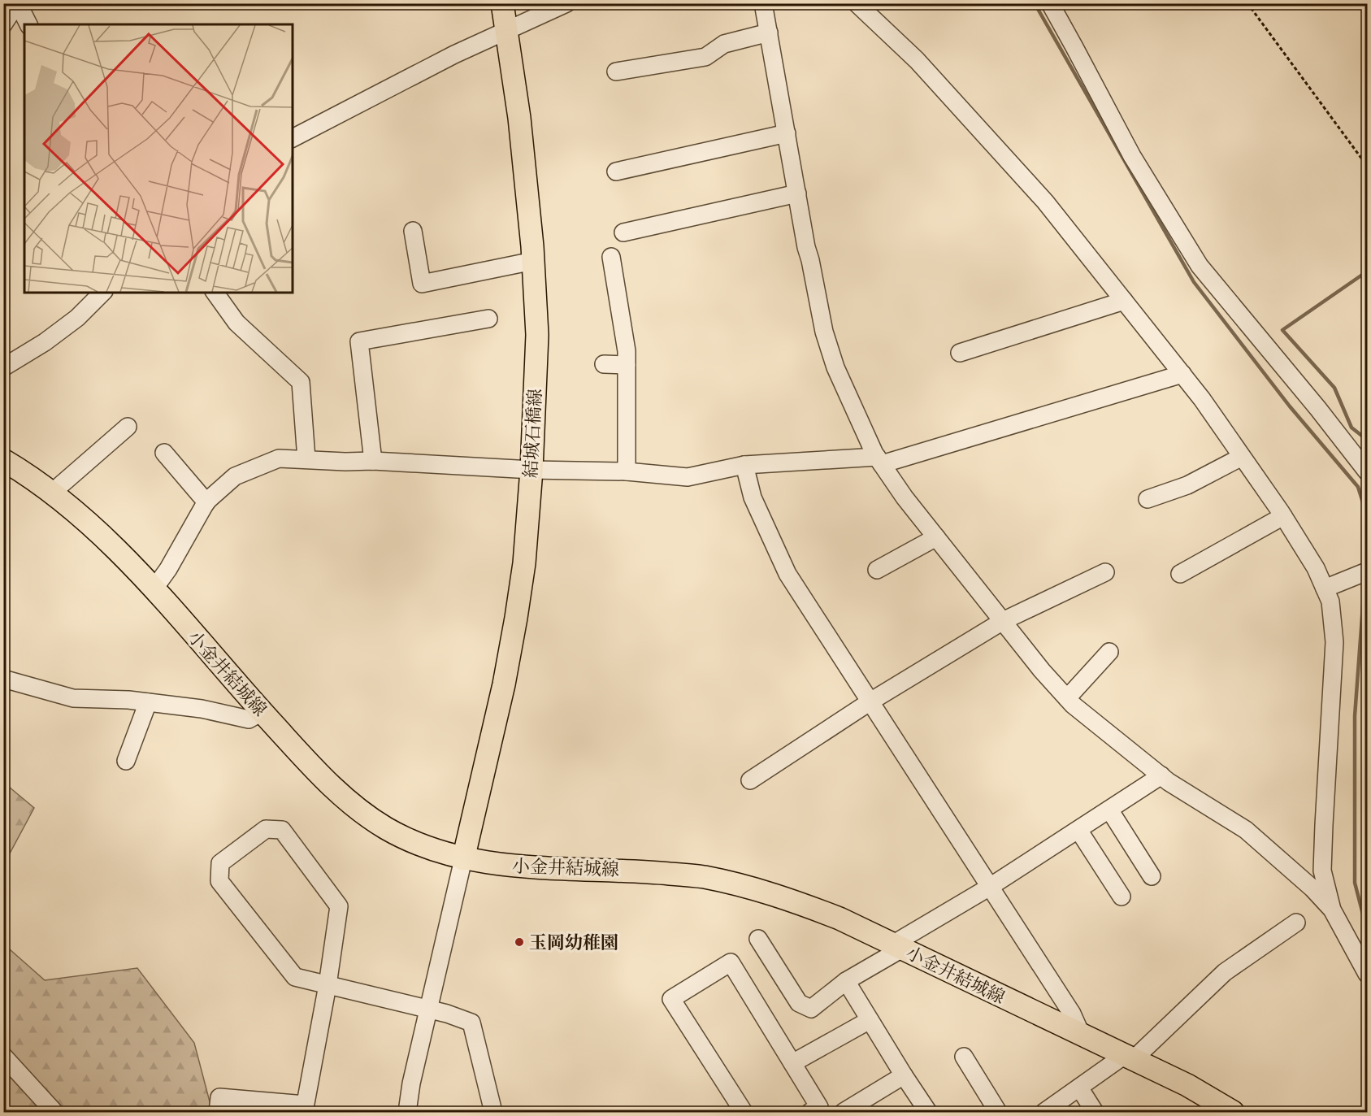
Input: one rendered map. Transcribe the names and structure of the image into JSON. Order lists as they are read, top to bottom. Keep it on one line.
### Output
{"streets":{"main road":["結城石橋線","小金井結城線"]},"crossings":[["結城石橋線","小金井結城線"]],"places":["玉岡幼稚園"]}
